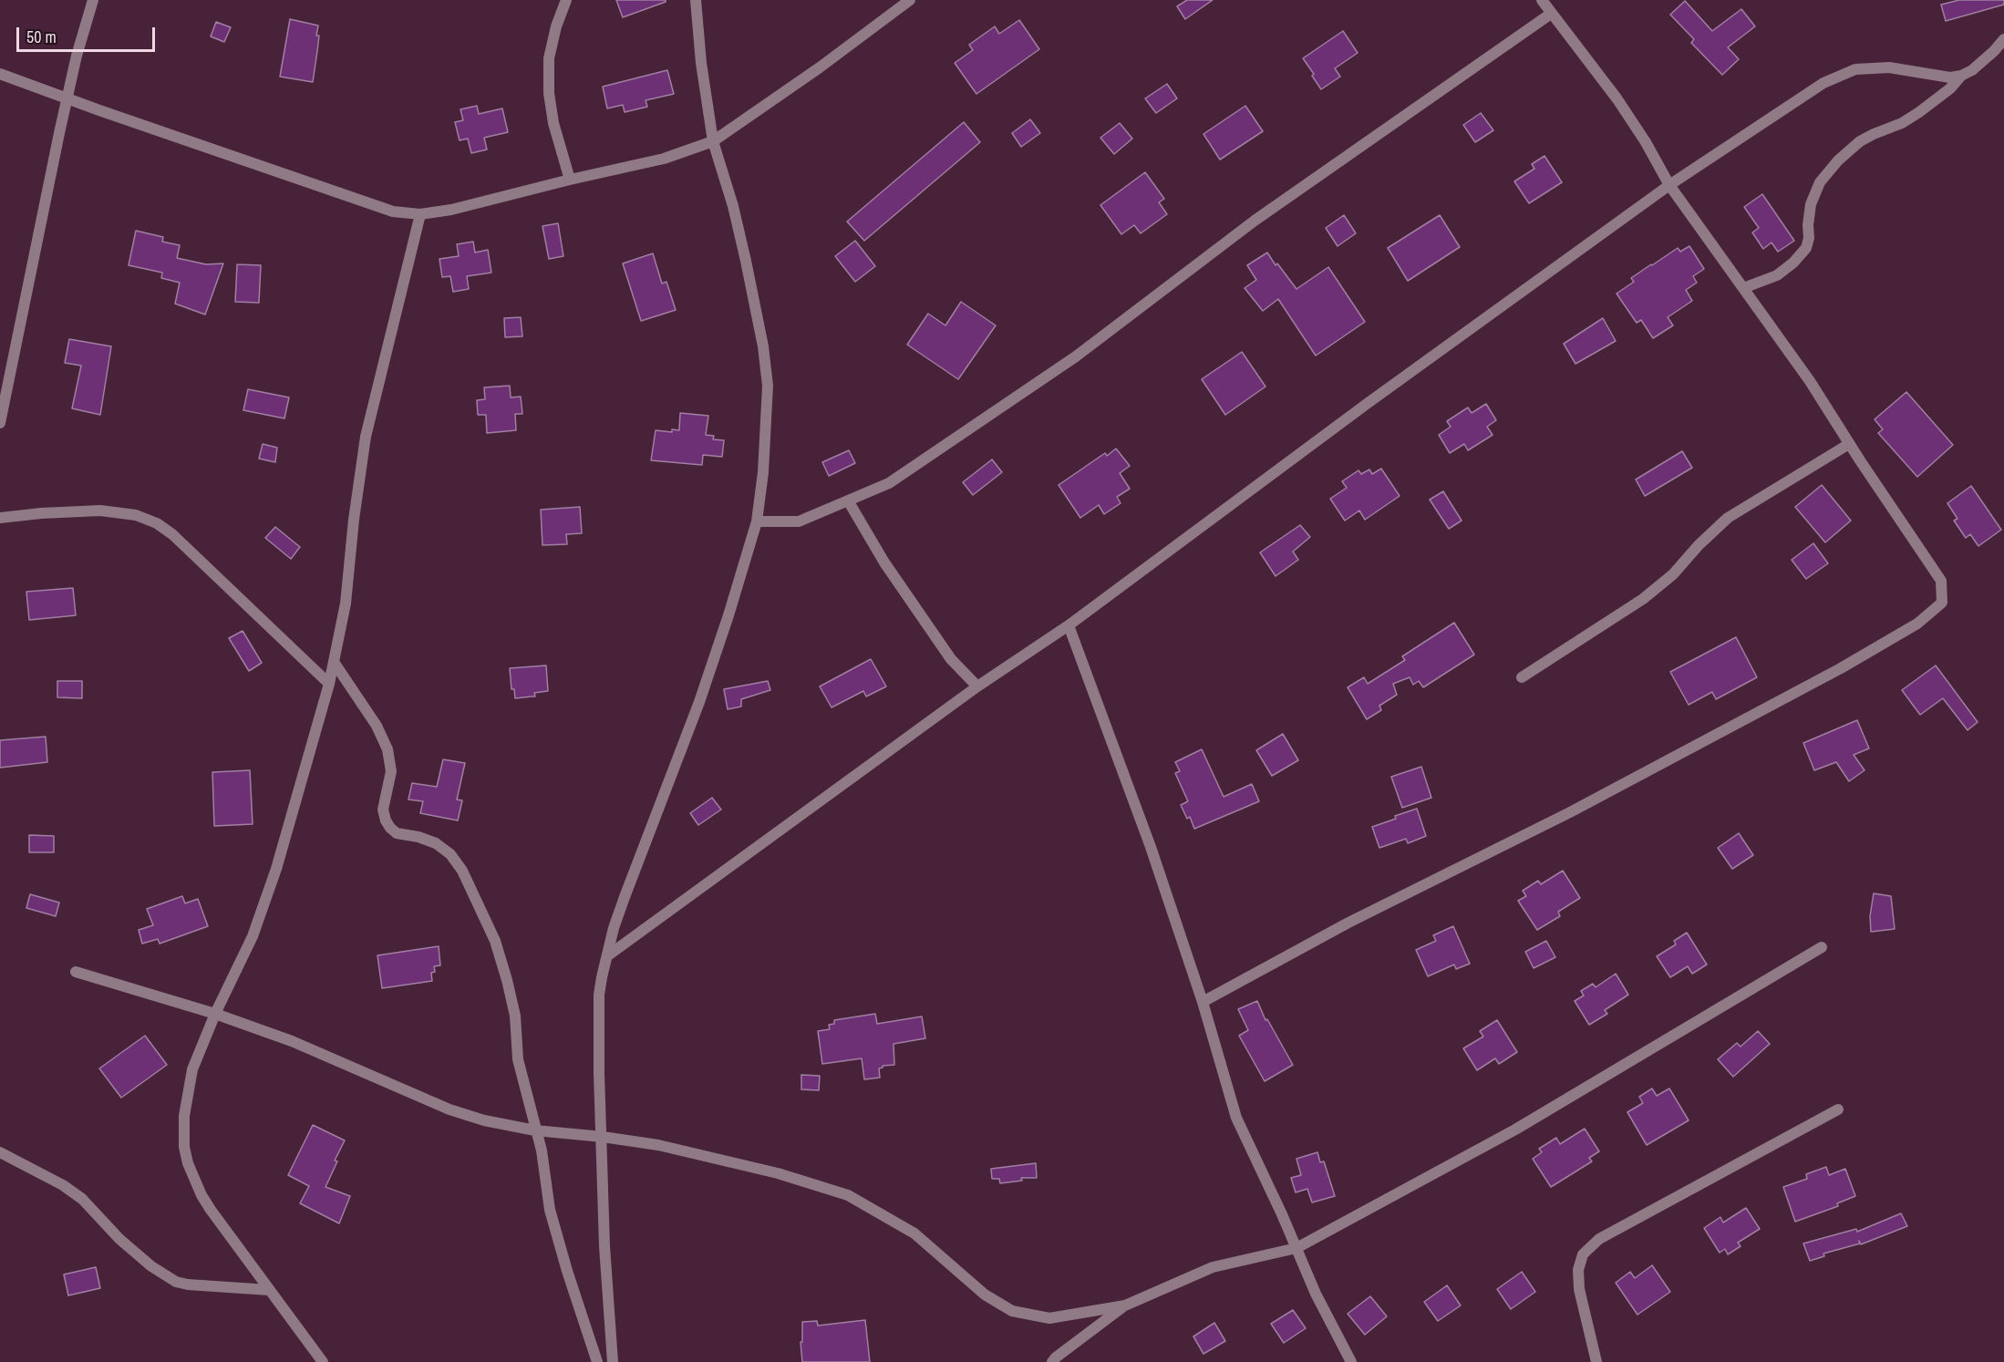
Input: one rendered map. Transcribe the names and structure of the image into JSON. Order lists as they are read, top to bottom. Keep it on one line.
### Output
{"scale_bar":"50 m"}
